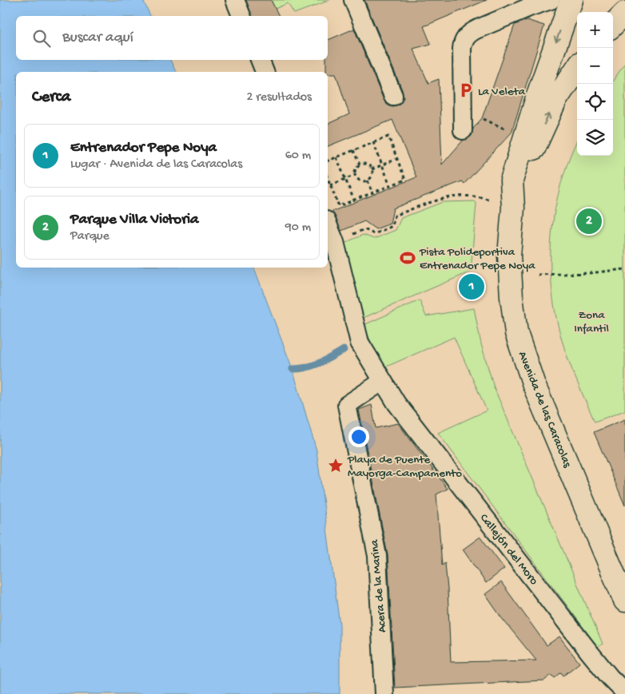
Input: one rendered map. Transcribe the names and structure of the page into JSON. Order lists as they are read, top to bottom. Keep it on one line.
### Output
{"streets":{"street":["Avenida de las Caracolas","Callejón del Moro","Acera de la Marina"]},"crossings":[["Callejón del Moro","Acera de la Marina"]],"parks":["Zona Infantil"],"places":{"parking":["La Veleta"],"sports":["Pista Polideportiva Entrenador Pepe Noya"],"place":["Playa de Puente Mayorga-Campamento"]},"page":{"map_buttons":["+","−"],"search":"Buscar aquí","heading":["Cerca","2 resultados"],"list":[{"mark":"1","name":"Entrenador Pepe Noya","note":"Lugar · Avenida de las Caracolas","value":"60 m"},{"mark":"2","name":"Parque Villa Victoria","note":"Parque","value":"90 m"}],"pins":["2","1"]}}
